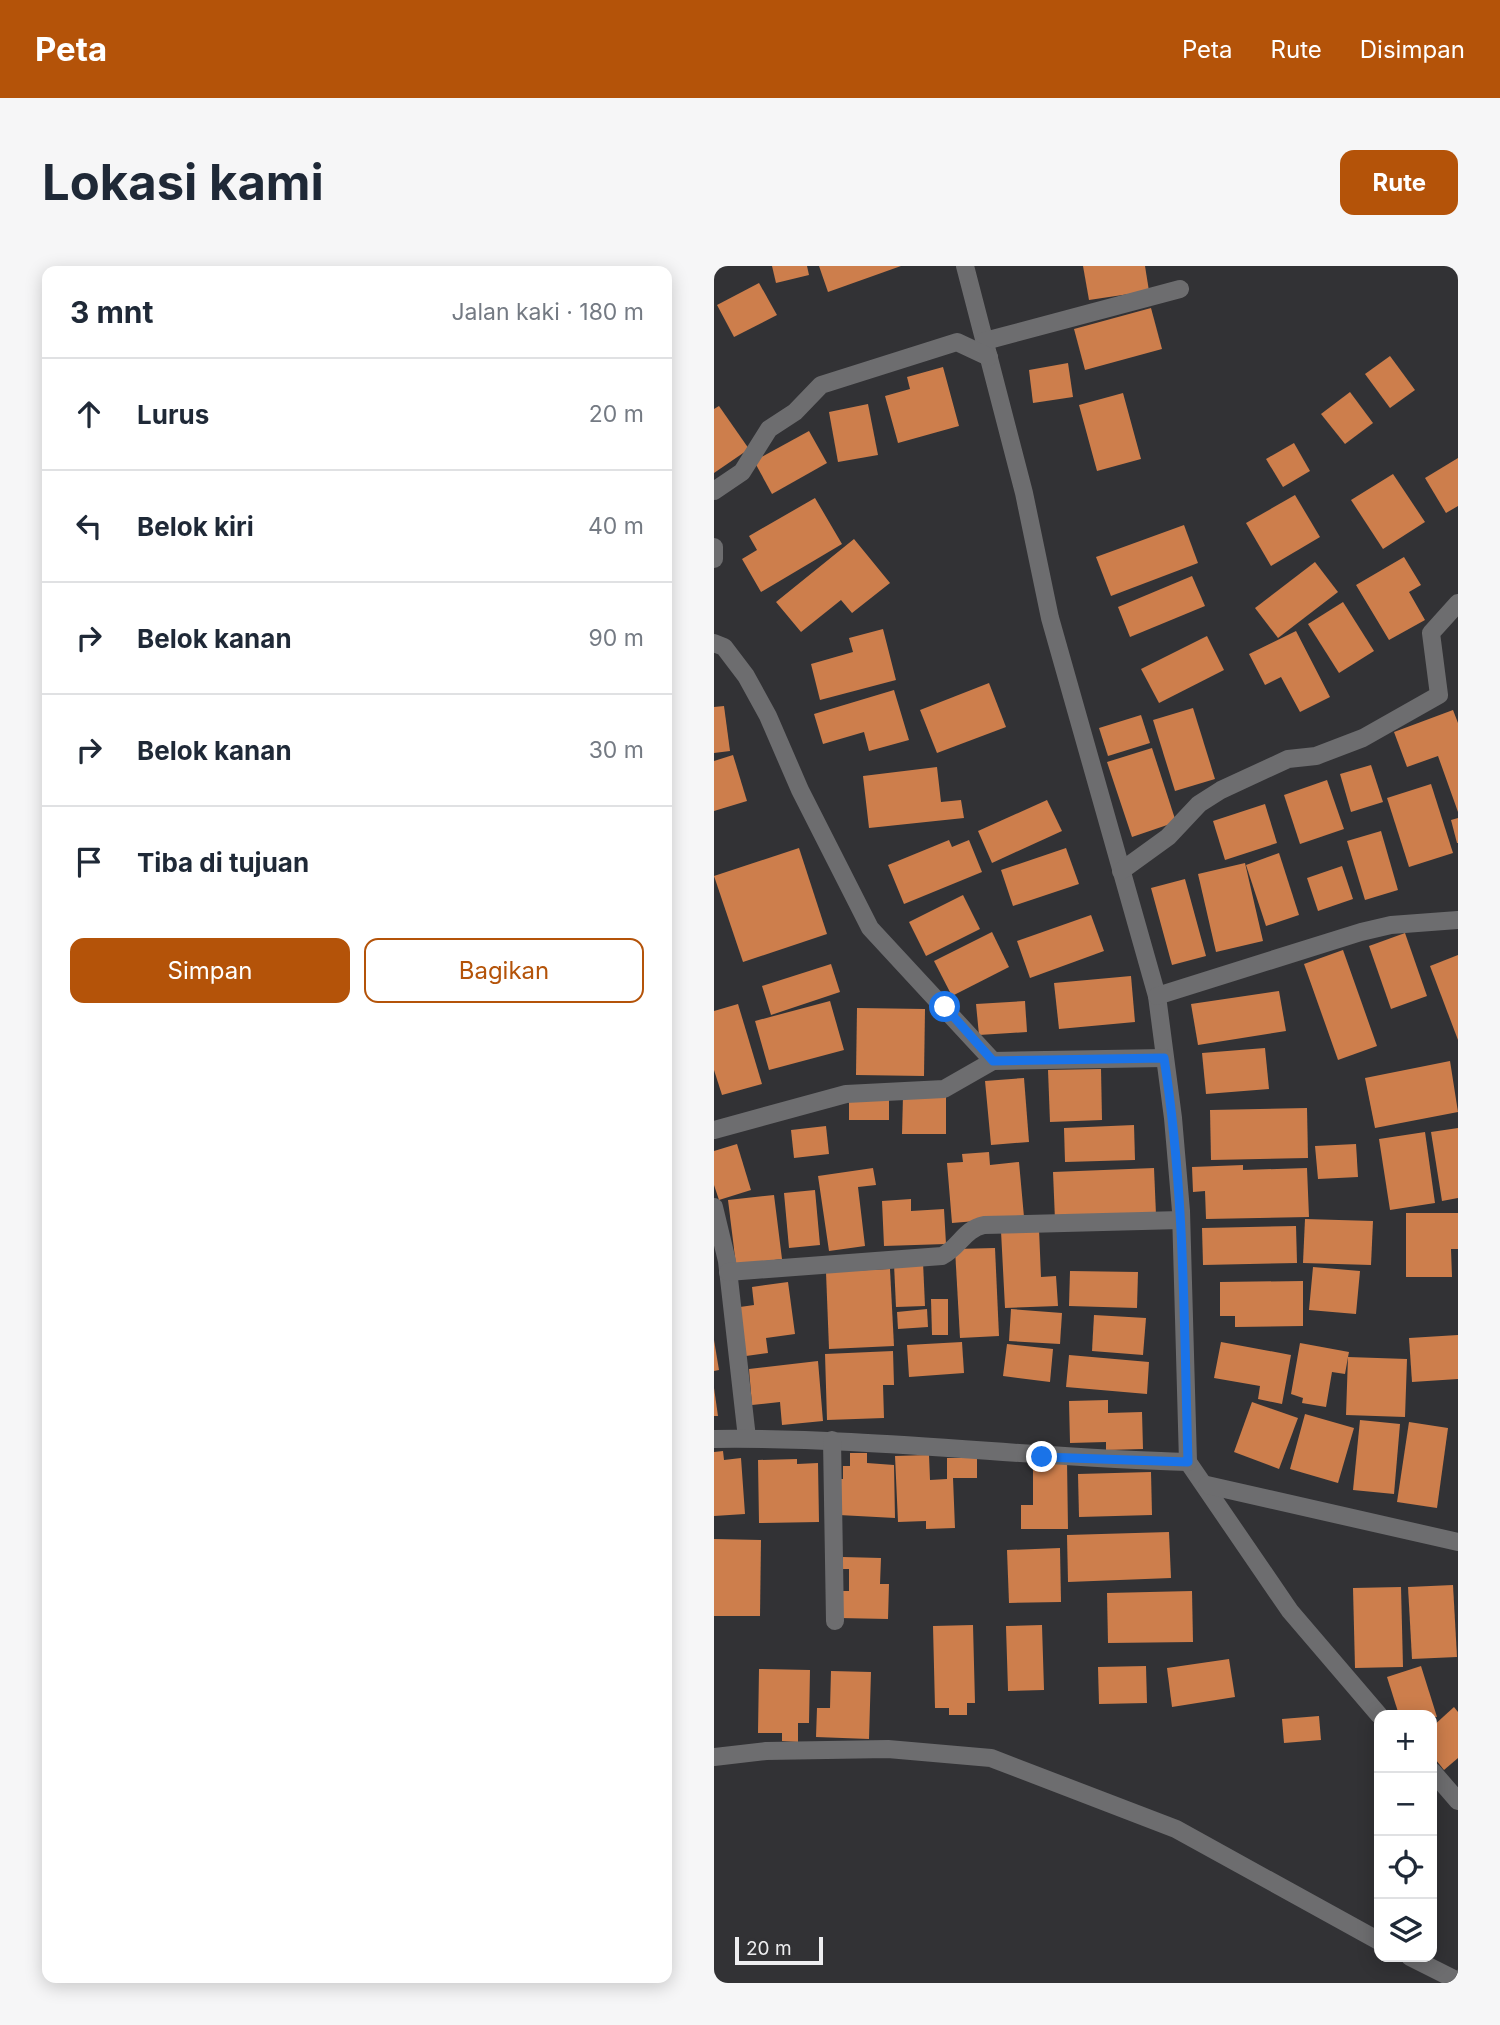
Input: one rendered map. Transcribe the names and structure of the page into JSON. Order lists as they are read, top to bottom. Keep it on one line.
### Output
{"scale_bar":"20 m","page":{"header":"Peta","nav":["Peta","Rute","Disimpan"],"buttons":["Rute",["Simpan","Bagikan"]],"title":"Lokasi kami","heading":["3 mnt","Jalan kaki · 180 m"],"list":[["Lurus","20 m"],["Belok kiri","40 m"],["Belok kanan","90 m"],["Belok kanan","30 m"],"Tiba di tujuan"],"map_buttons":["+","−"],"scale":"20 m"}}
